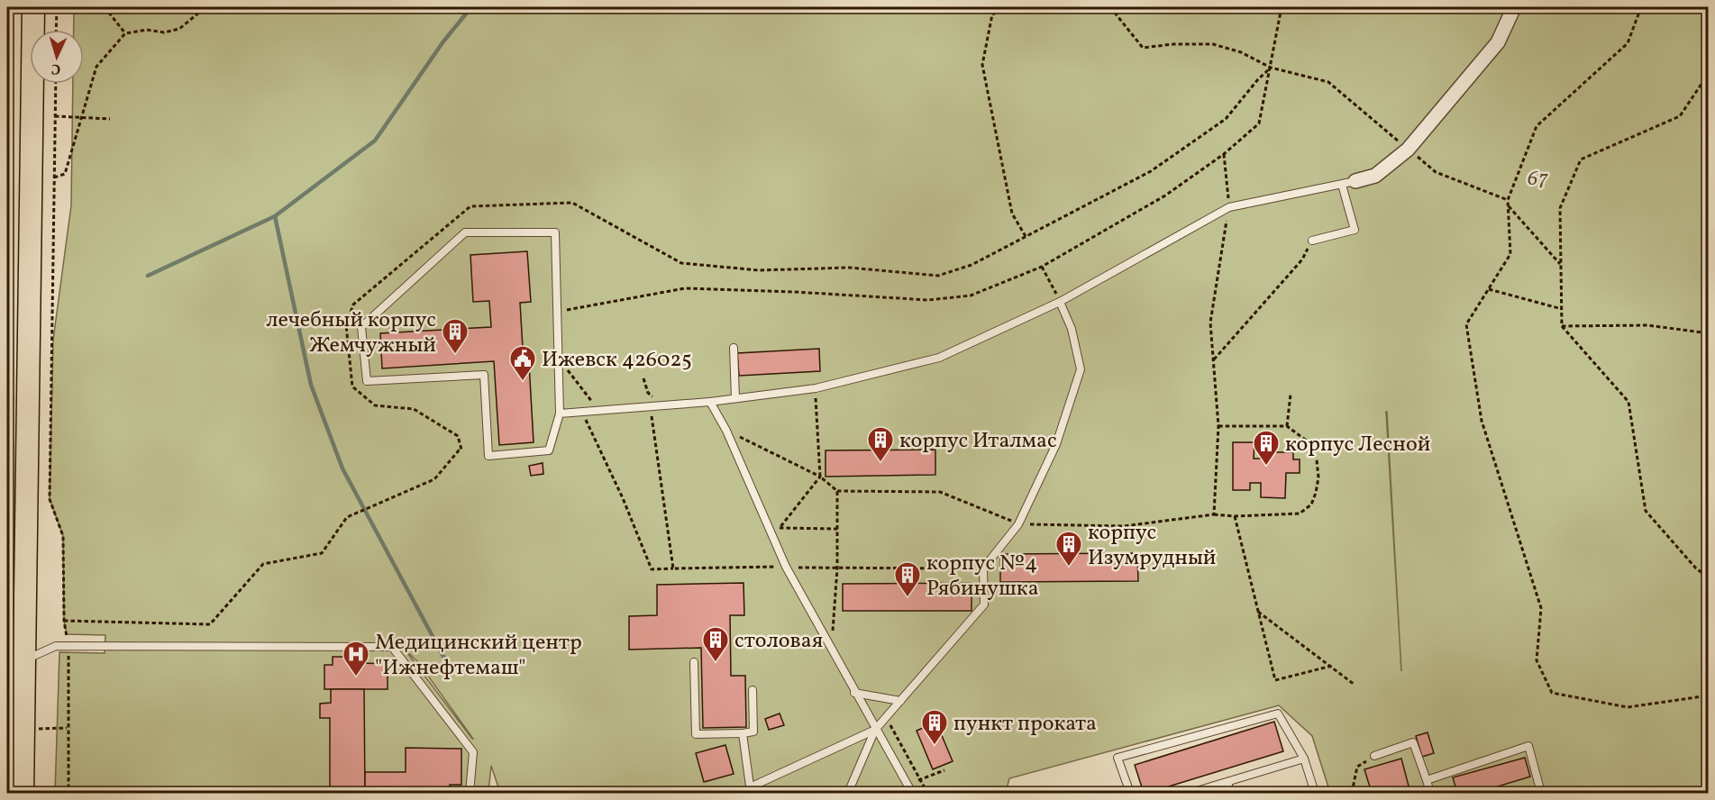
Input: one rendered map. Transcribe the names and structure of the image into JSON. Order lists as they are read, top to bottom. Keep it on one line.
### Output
{"parks":["67"],"places":{"building":["лечебный корпус Жемчужный","корпус Италмас","корпус Лесной","корпус Изумрудный","корпус №4 Рябинушка","столовая","пункт проката"],"public building":["Ижевск 426025"],"hospital":["Медицинский центр \"Ижнефтемаш\""]},"north":"bottom"}
